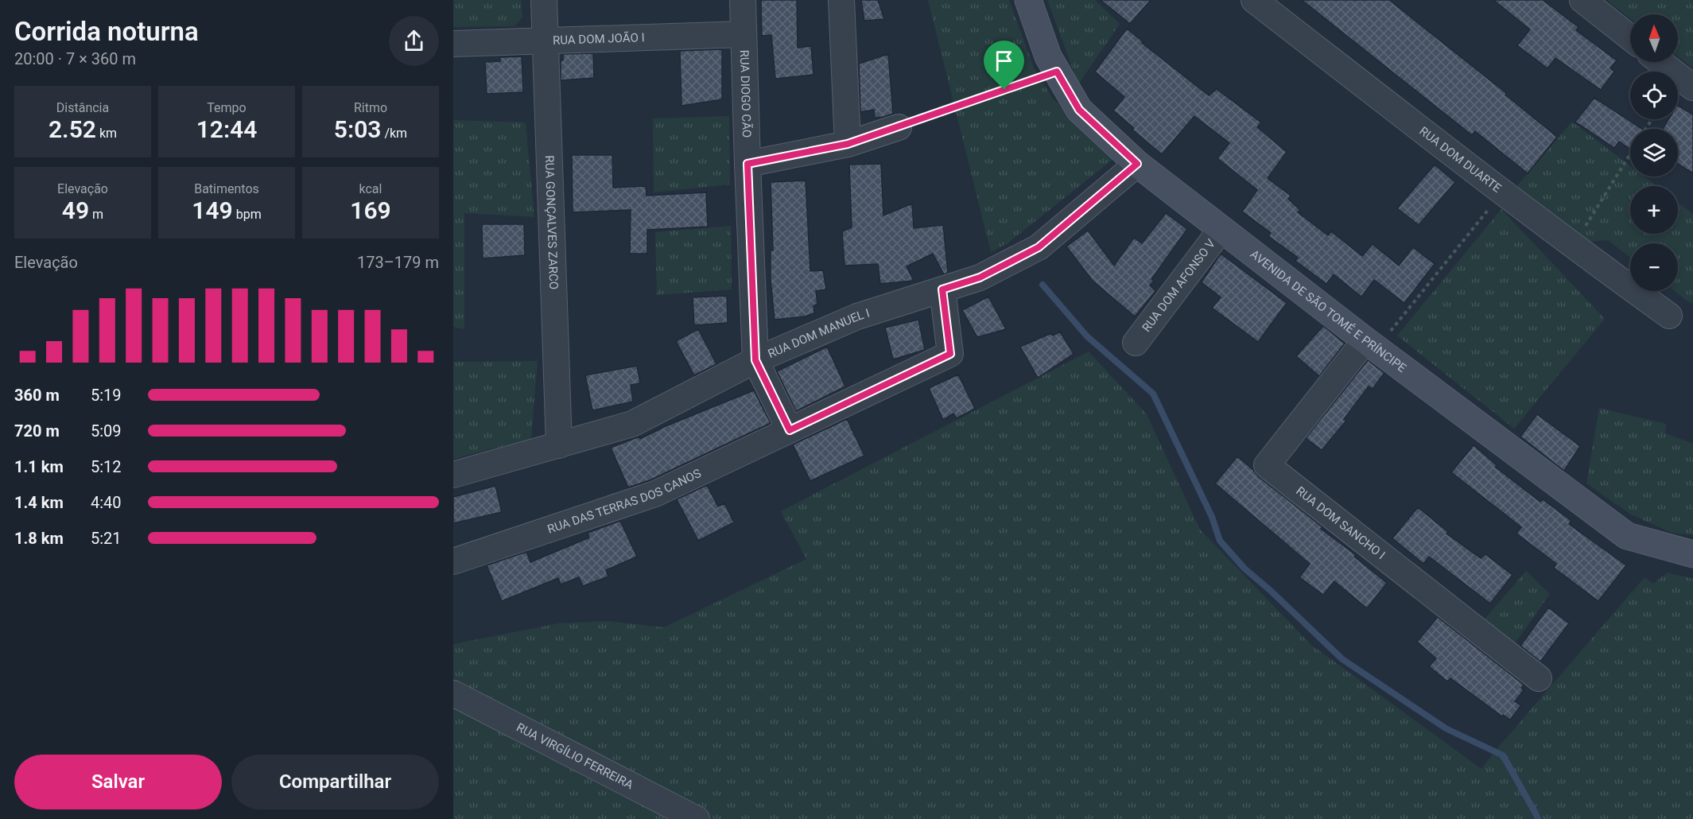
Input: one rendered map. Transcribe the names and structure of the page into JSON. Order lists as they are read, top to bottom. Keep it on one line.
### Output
{"streets":{"street":["RUA DOM JOÃO I","RUA DIOGO CÃO","RUA DOM DUARTE","RUA GONÇALVES ZARCO","RUA DOM AFONSO V","AVENIDA DE SÃO TOMÉ E PRÍNCIPE","RUA DOM MANUEL I","RUA DAS TERRAS DOS CANOS","RUA DOM SANCHO I","RUA VIRGÍLIO FERREIRA"]},"crossings":[["RUA DOM JOÃO I","RUA DIOGO CÃO"],["RUA DOM JOÃO I","RUA GONÇALVES ZARCO"],["RUA DIOGO CÃO","RUA DOM MANUEL I"],["RUA GONÇALVES ZARCO","RUA DOM MANUEL I"],["RUA DOM AFONSO V","AVENIDA DE SÃO TOMÉ E PRÍNCIPE"],["AVENIDA DE SÃO TOMÉ E PRÍNCIPE","RUA DOM MANUEL I"],["AVENIDA DE SÃO TOMÉ E PRÍNCIPE","RUA DOM SANCHO I"],["RUA DOM MANUEL I","RUA DAS TERRAS DOS CANOS"]],"north":"top","page":{"heading":["Corrida noturna","20:00 · 7 × 360 m"],"map_buttons":["+","−"],"stats":[["Distância","2.52 km"],["Tempo","12:44"],["Ritmo","5:03 /km"],["Elevação","49 m"],["Batimentos","149 bpm"],["kcal","169"]],"chart":["Elevação","173–179 m"],"list":[{"name":"360 m","note":"5:19"},{"name":"720 m","note":"5:09"},{"name":"1.1 km","note":"5:12"},{"name":"1.4 km","note":"4:40"},{"name":"1.8 km","note":"5:21"}],"buttons":["Salvar","Compartilhar"]}}
